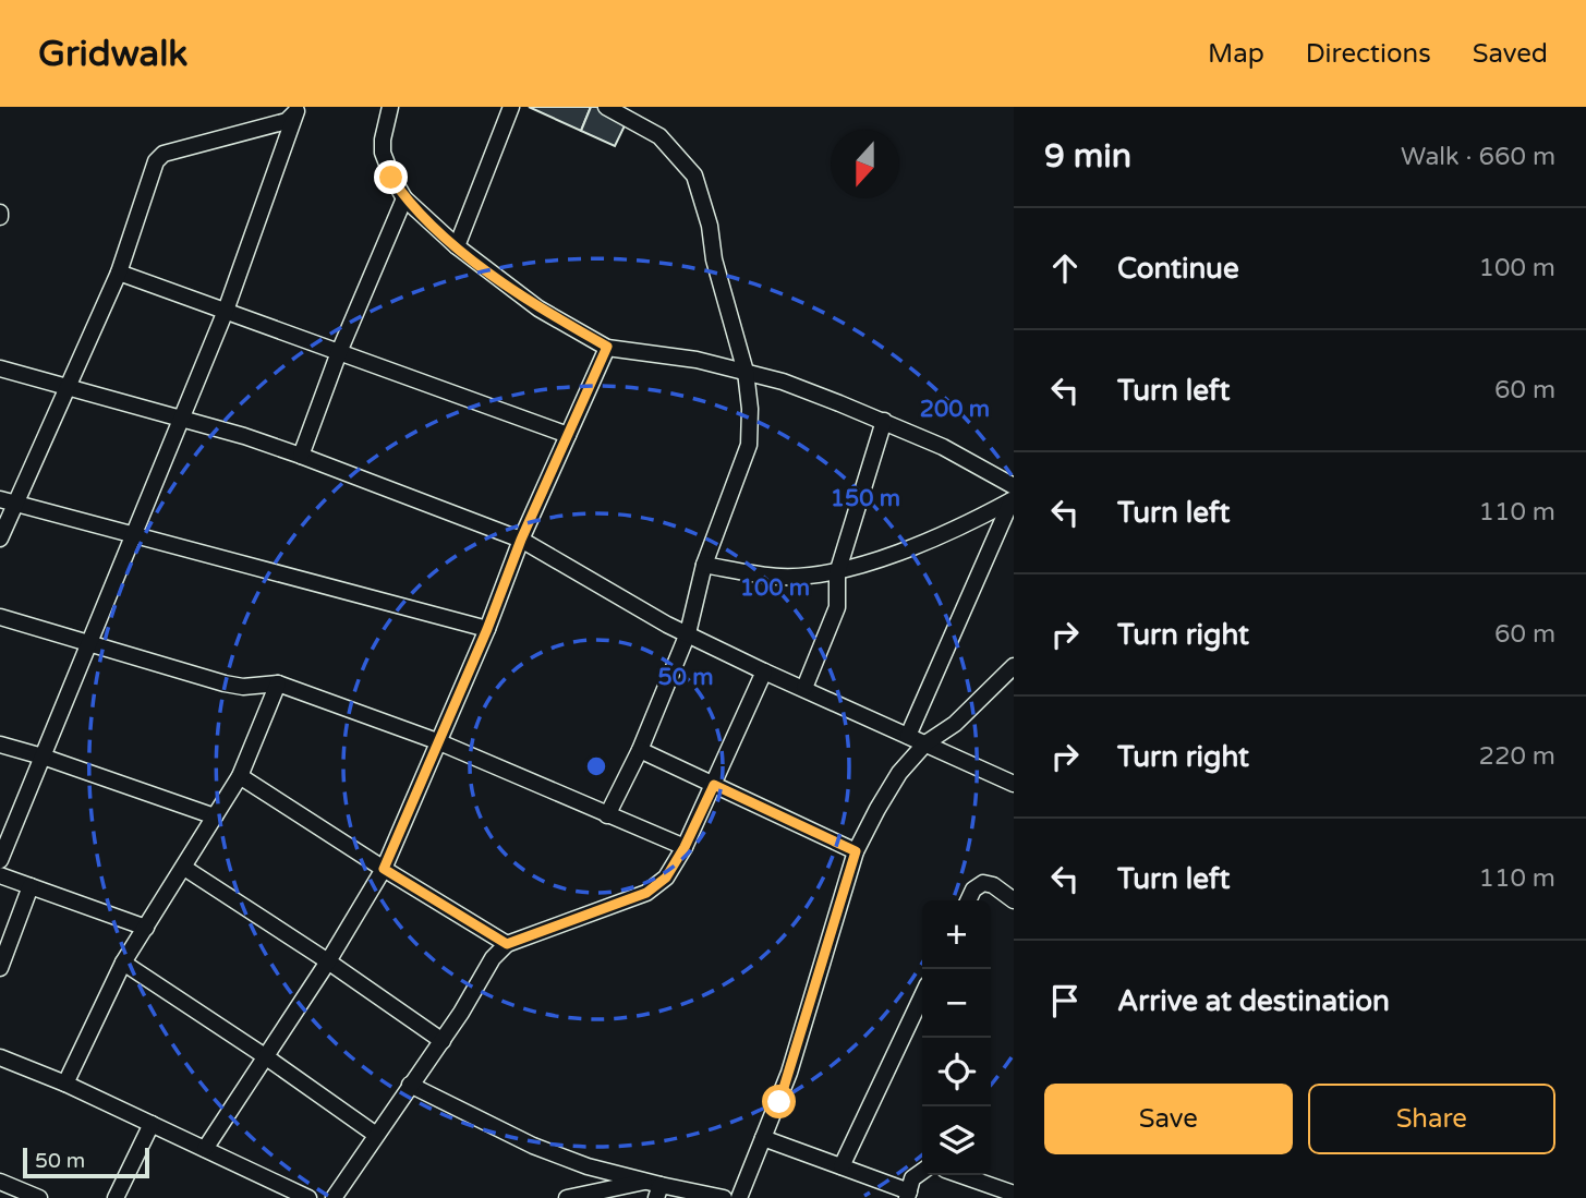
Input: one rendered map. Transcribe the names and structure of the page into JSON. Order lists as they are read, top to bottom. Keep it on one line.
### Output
{"scale_bar":"50 m","north":"bottom","page":{"header":"Gridwalk","nav":["Map","Directions","Saved"],"heading":["9 min","Walk · 660 m"],"list":[["Continue","100 m"],["Turn left","60 m"],["Turn left","110 m"],["Turn right","60 m"],["Turn right","220 m"],["Turn left","110 m"],"Arrive at destination"],"map_buttons":["+","−"],"buttons":["Save","Share"],"scale":"50 m"},"rings":["200 m","150 m","100 m","50 m"]}
